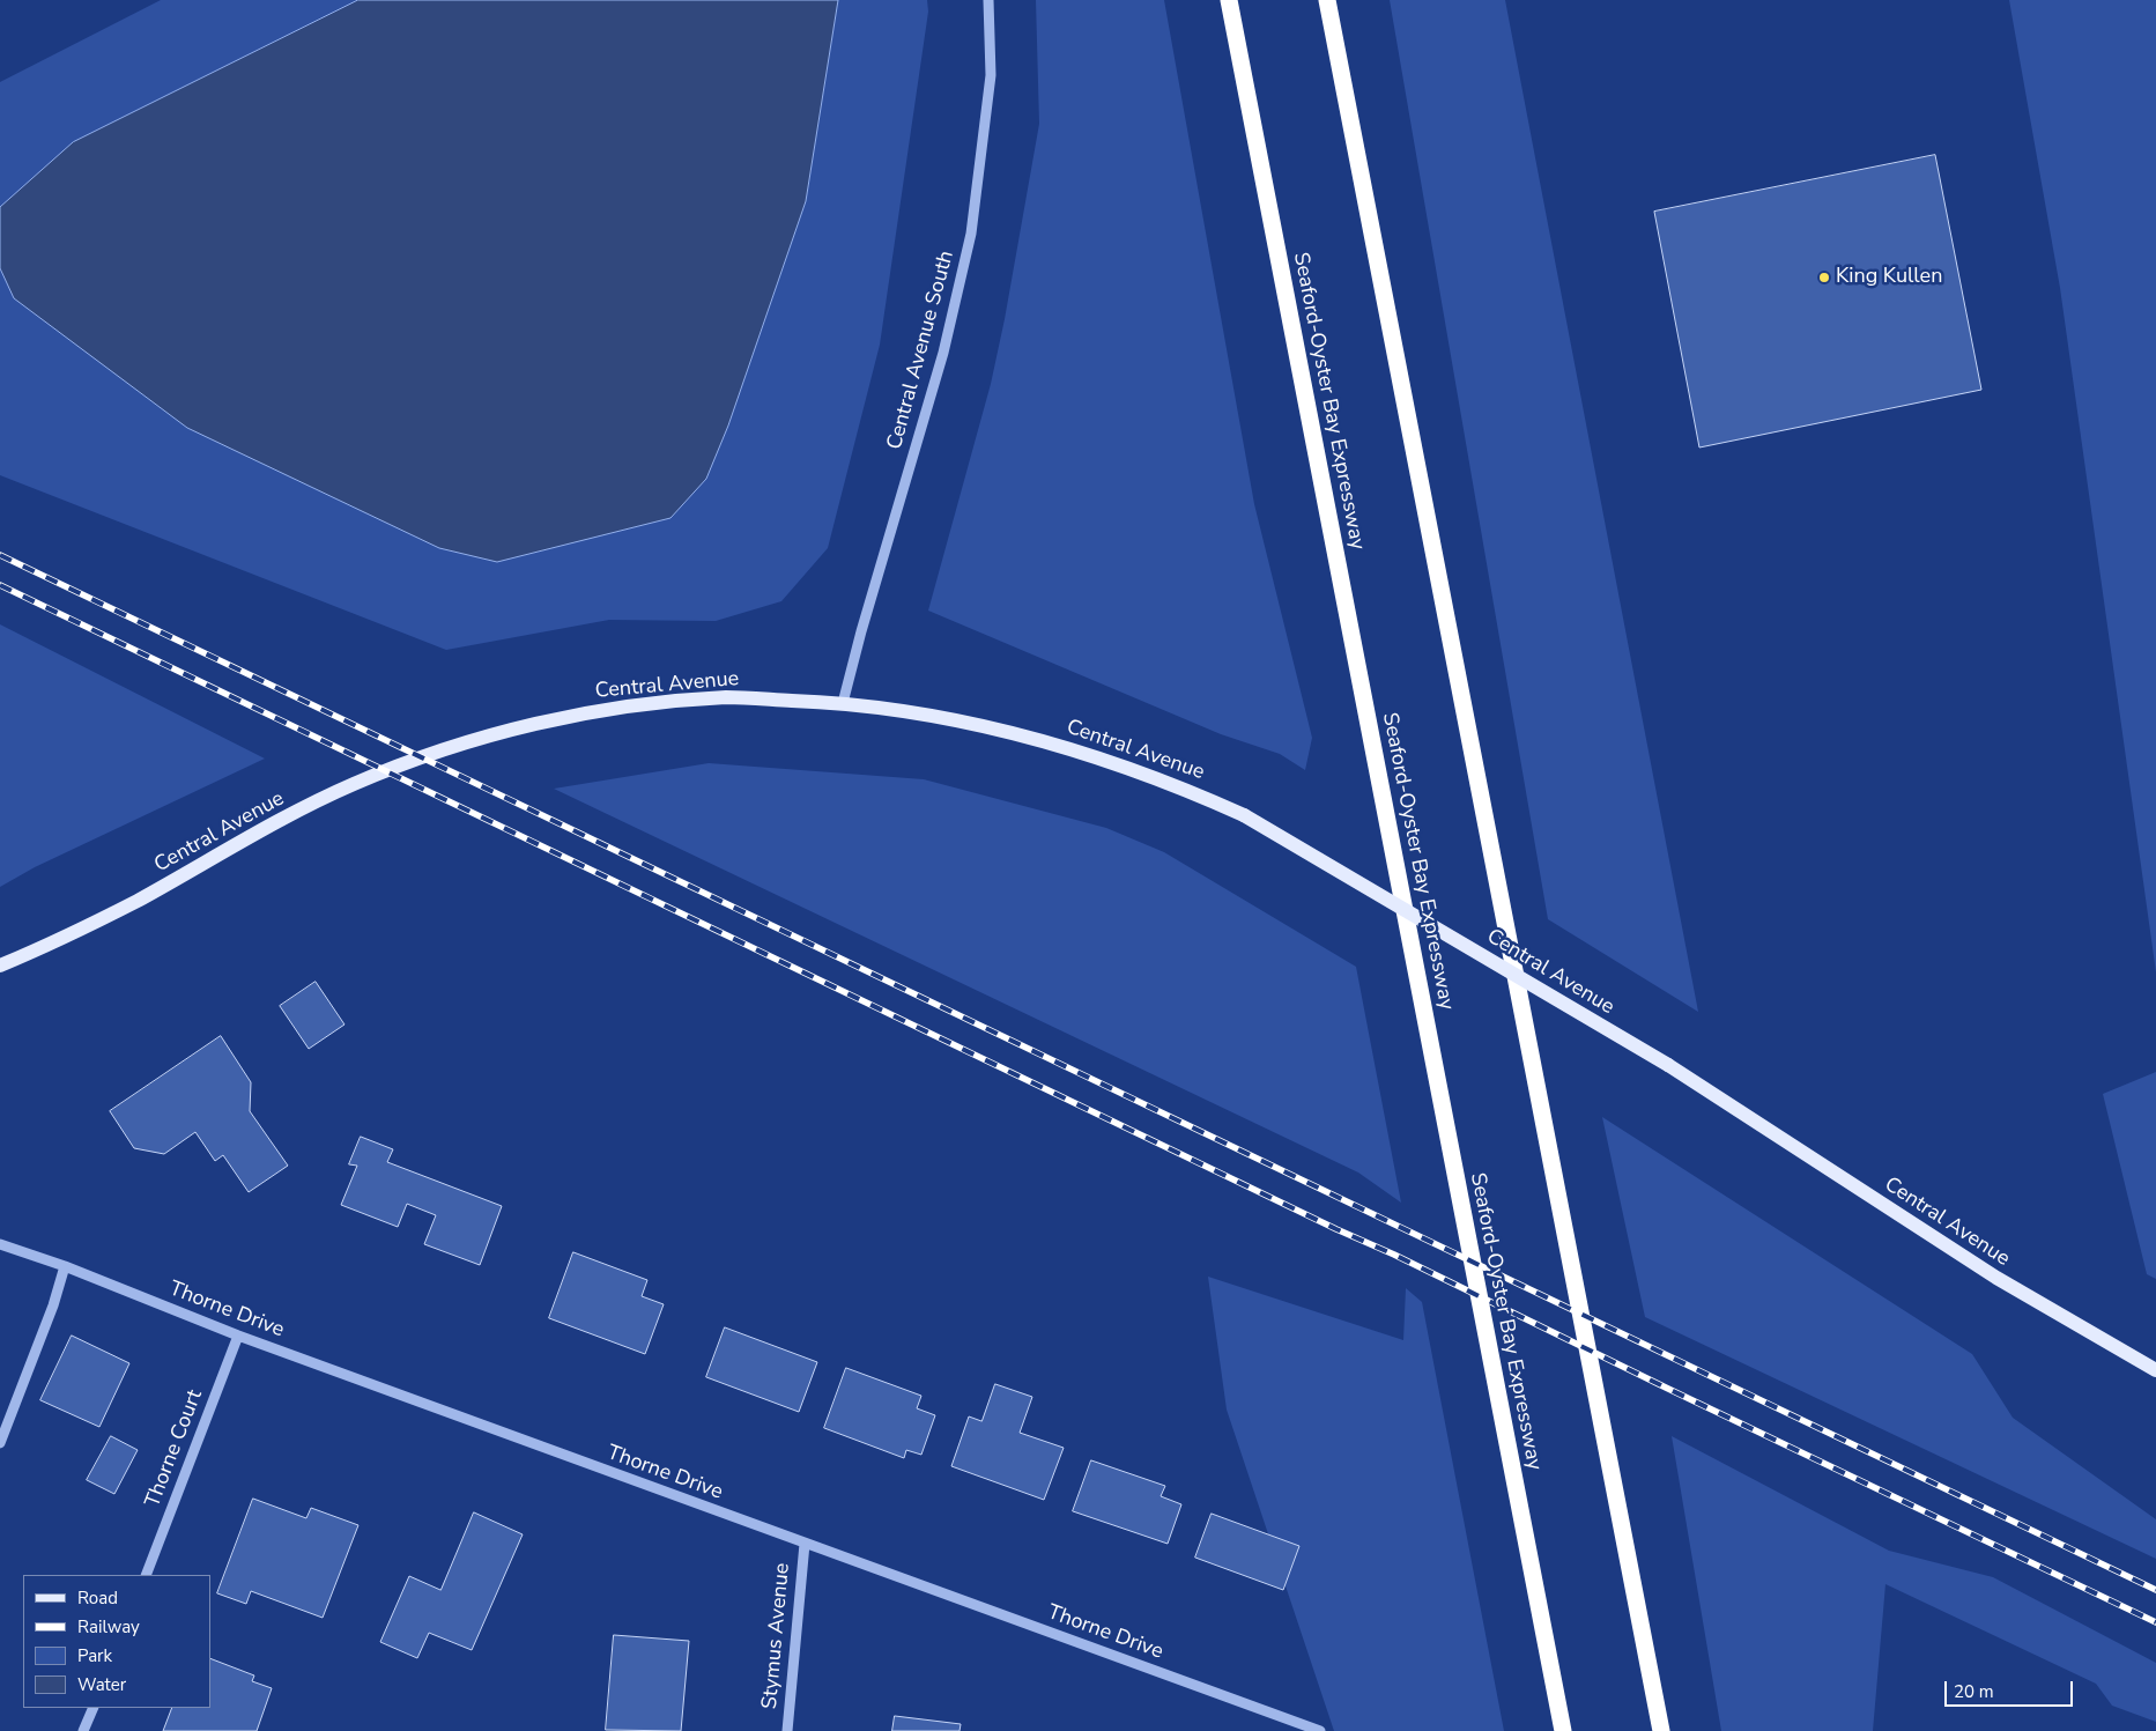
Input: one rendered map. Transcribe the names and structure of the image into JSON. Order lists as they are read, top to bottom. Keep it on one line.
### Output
{"streets":{"highway":["Seaford-Oyster Bay Expressway"],"main road":["Central Avenue"],"street":["Central Avenue South","Thorne Drive","Thorne Court","Stymus Avenue"]},"crossings":[["Central Avenue South","Central Avenue"],["Thorne Drive","Thorne Court"],["Thorne Drive","Stymus Avenue"]],"places":["King Kullen"],"legend":["Road","Railway","Park","Water"],"scale_bar":"20 m"}
